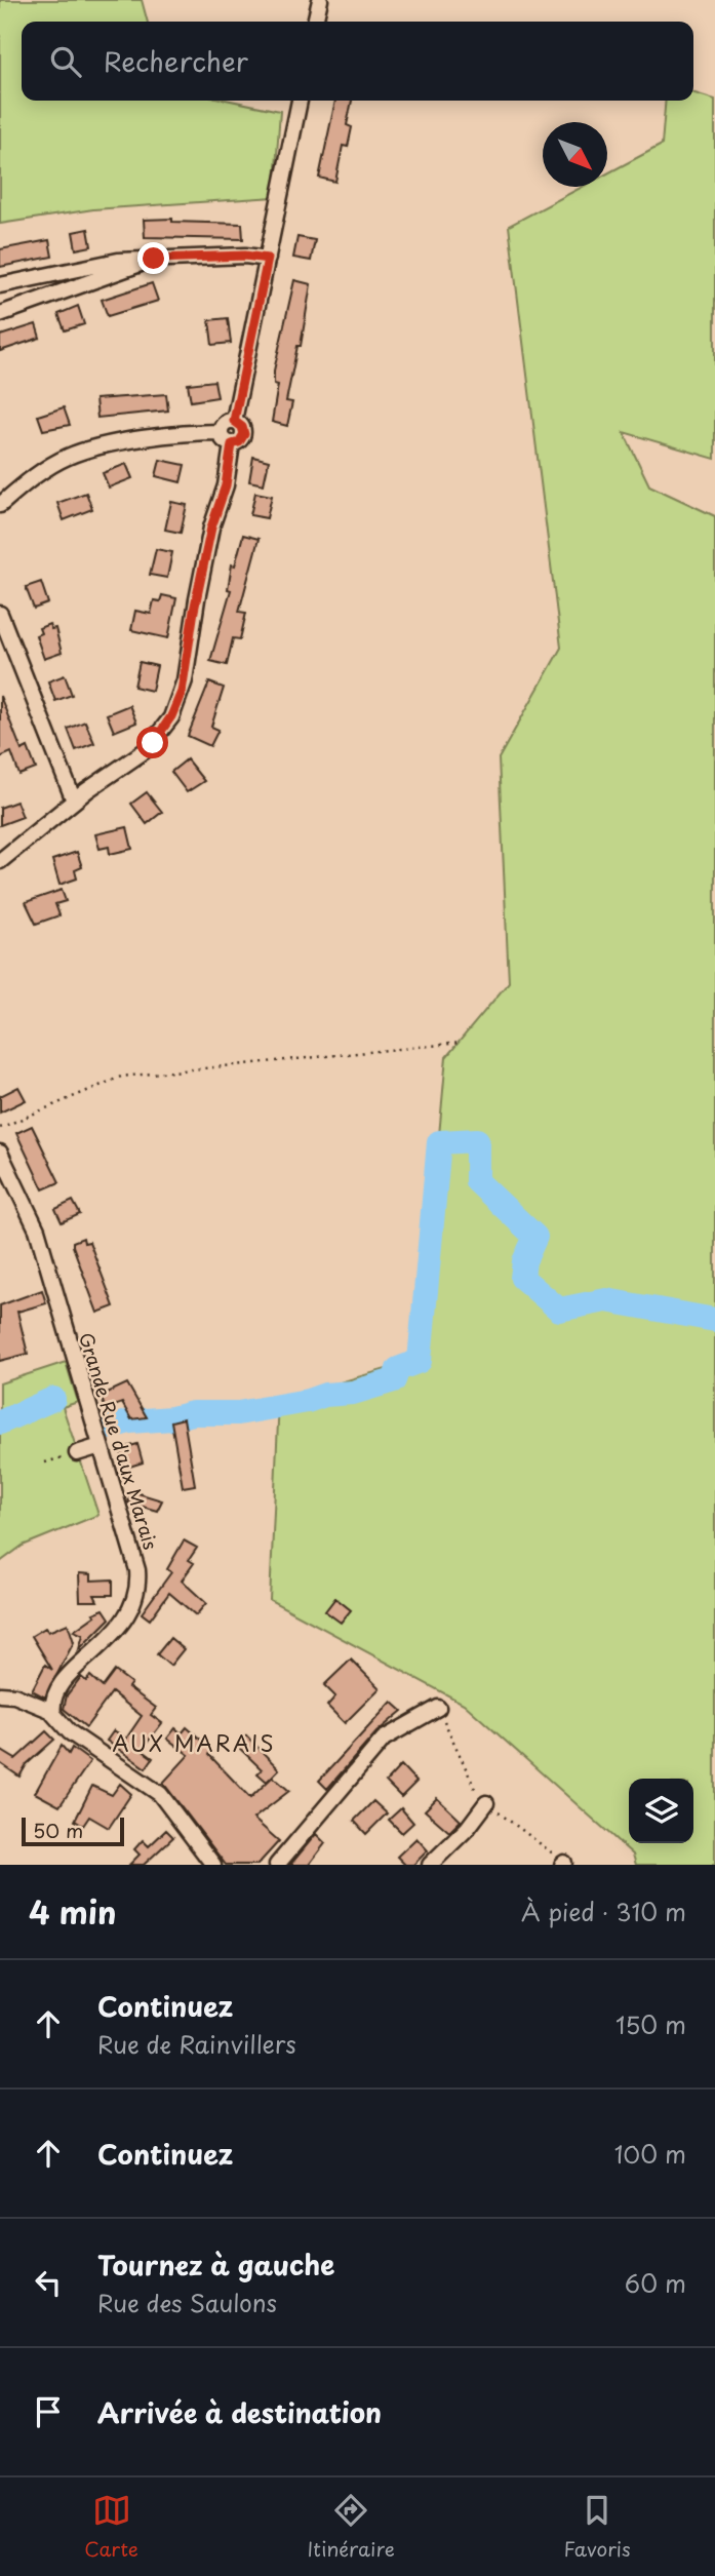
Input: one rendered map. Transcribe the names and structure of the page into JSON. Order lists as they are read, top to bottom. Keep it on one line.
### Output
{"streets":{"street":["Grande Rue d'aux Marais"]},"districts":["AUX MARAIS"],"scale_bar":"50 m","north":"bottom right","page":{"search":"Rechercher","scale":"50 m","heading":["4 min","À pied · 310 m"],"list":[["Continuez","Rue de Rainvillers","150 m"],["Continuez","100 m"],["Tournez à gauche","Rue des Saulons","60 m"],"Arrivée à destination"],"nav":["Carte","Itinéraire","Favoris"]}}
